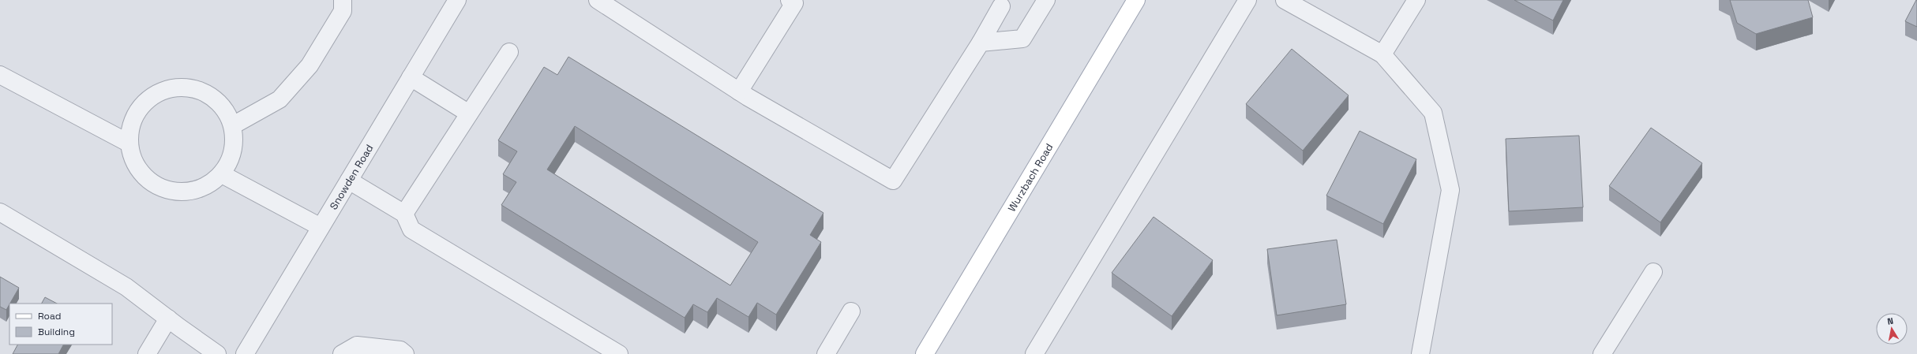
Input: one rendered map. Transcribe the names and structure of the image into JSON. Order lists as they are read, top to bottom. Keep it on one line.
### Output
{"streets":{"main road":["Wurzbach Road"],"street":["Snowden Road"]},"legend":["Road","Building"],"north":"top"}
